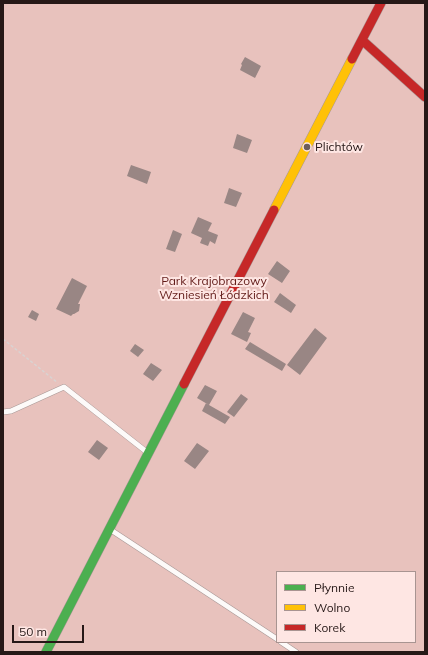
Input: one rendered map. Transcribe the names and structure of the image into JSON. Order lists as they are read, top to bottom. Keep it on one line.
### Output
{"parks":["Park Krajobrazowy Wzniesień Łódzkich"],"places":["Plichtów"],"legend":["Płynnie","Wolno","Korek"],"scale_bar":"50 m"}
